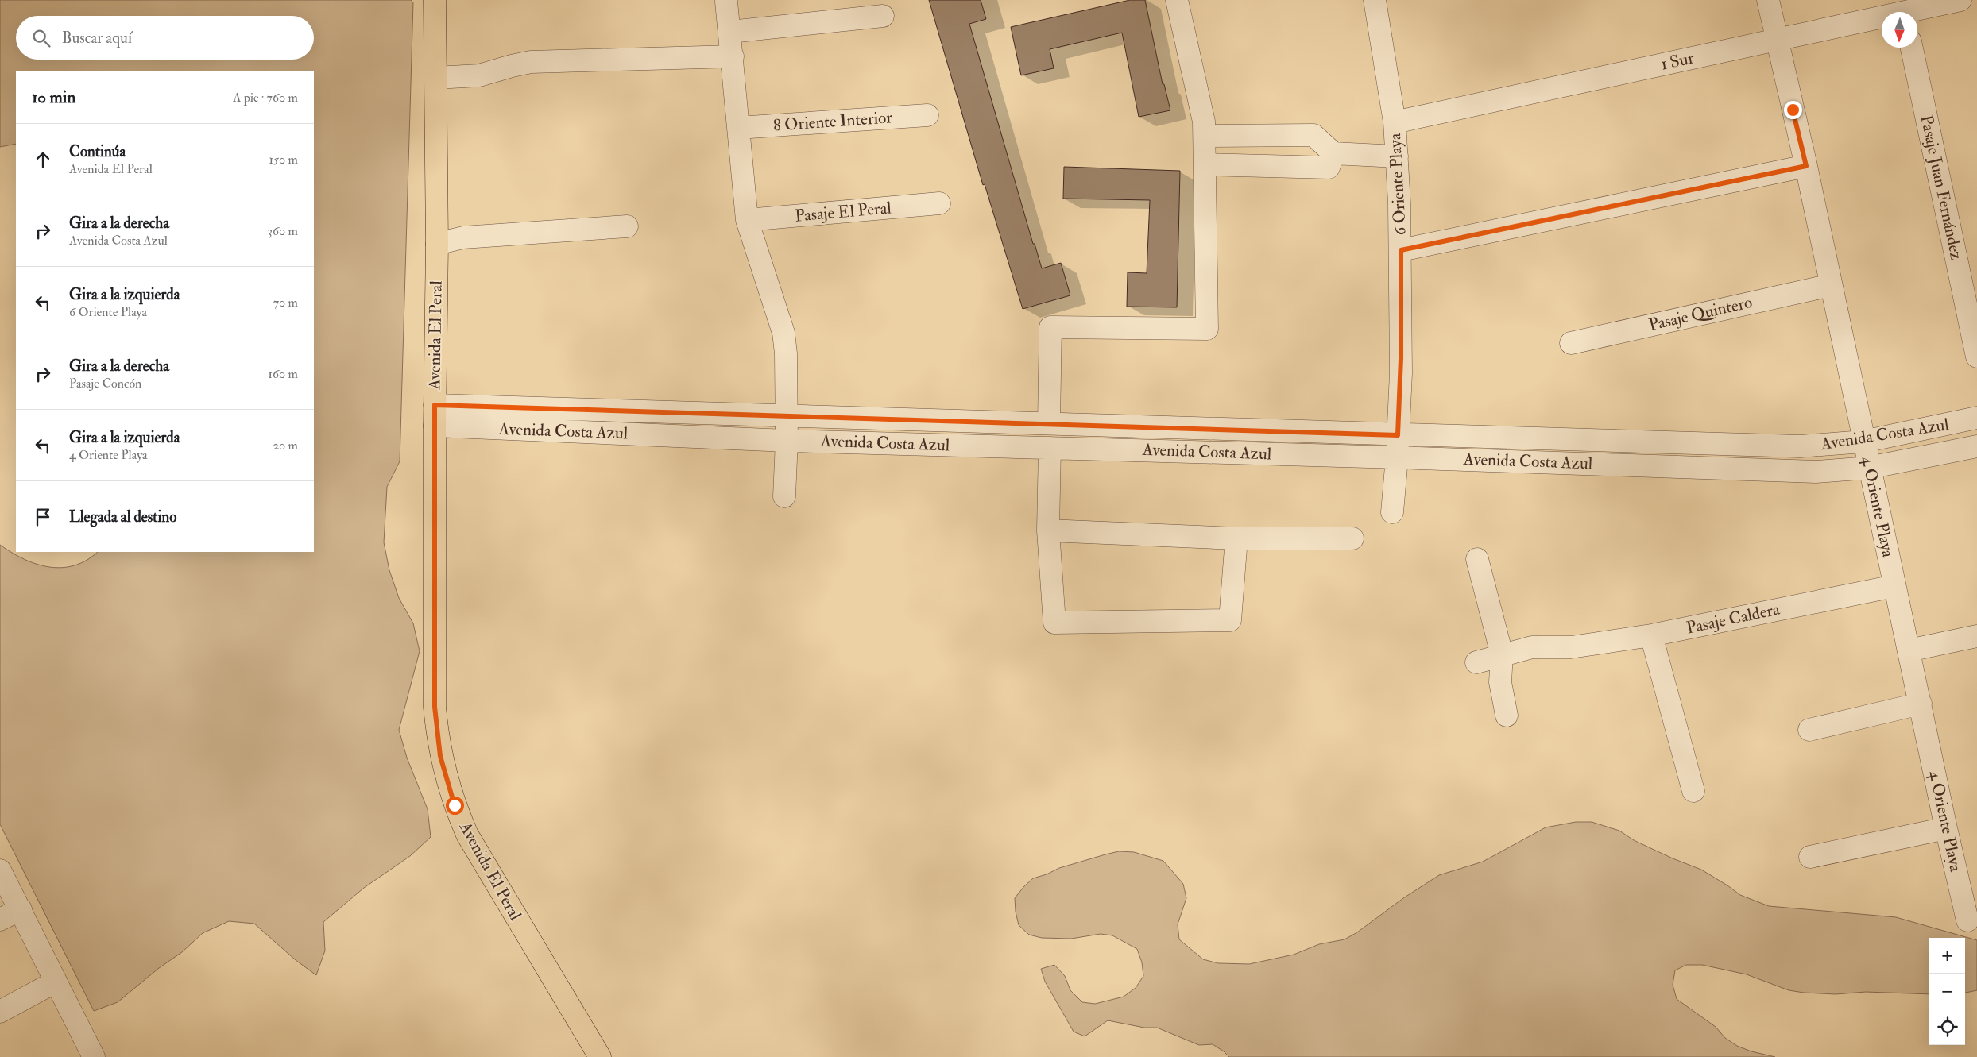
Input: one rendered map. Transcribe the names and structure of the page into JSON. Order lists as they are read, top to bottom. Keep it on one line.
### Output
{"streets":{"main road":["Avenida El Peral"],"street":["1 Sur","8 Oriente Interior","6 Oriente Playa","Pasaje Juan Fernández","Pasaje El Peral","Pasaje Quintero","Avenida Costa Azul","4 Oriente Playa","Pasaje Caldera"]},"crossings":[["1 Sur","6 Oriente Playa"],["1 Sur","4 Oriente Playa"],["6 Oriente Playa","Avenida Costa Azul"],["Pasaje Quintero","4 Oriente Playa"],["Avenida El Peral","Avenida Costa Azul"],["Avenida Costa Azul","4 Oriente Playa"],["4 Oriente Playa","Pasaje Caldera"]],"north":"bottom","page":{"search":"Buscar aquí","heading":["10 min","A pie · 760 m"],"list":[["Continúa","Avenida El Peral","150 m"],["Gira a la derecha","Avenida Costa Azul","360 m"],["Gira a la izquierda","6 Oriente Playa","70 m"],["Gira a la derecha","Pasaje Concón","160 m"],["Gira a la izquierda","4 Oriente Playa","20 m"],"Llegada al destino"],"map_buttons":["+","−"]}}
